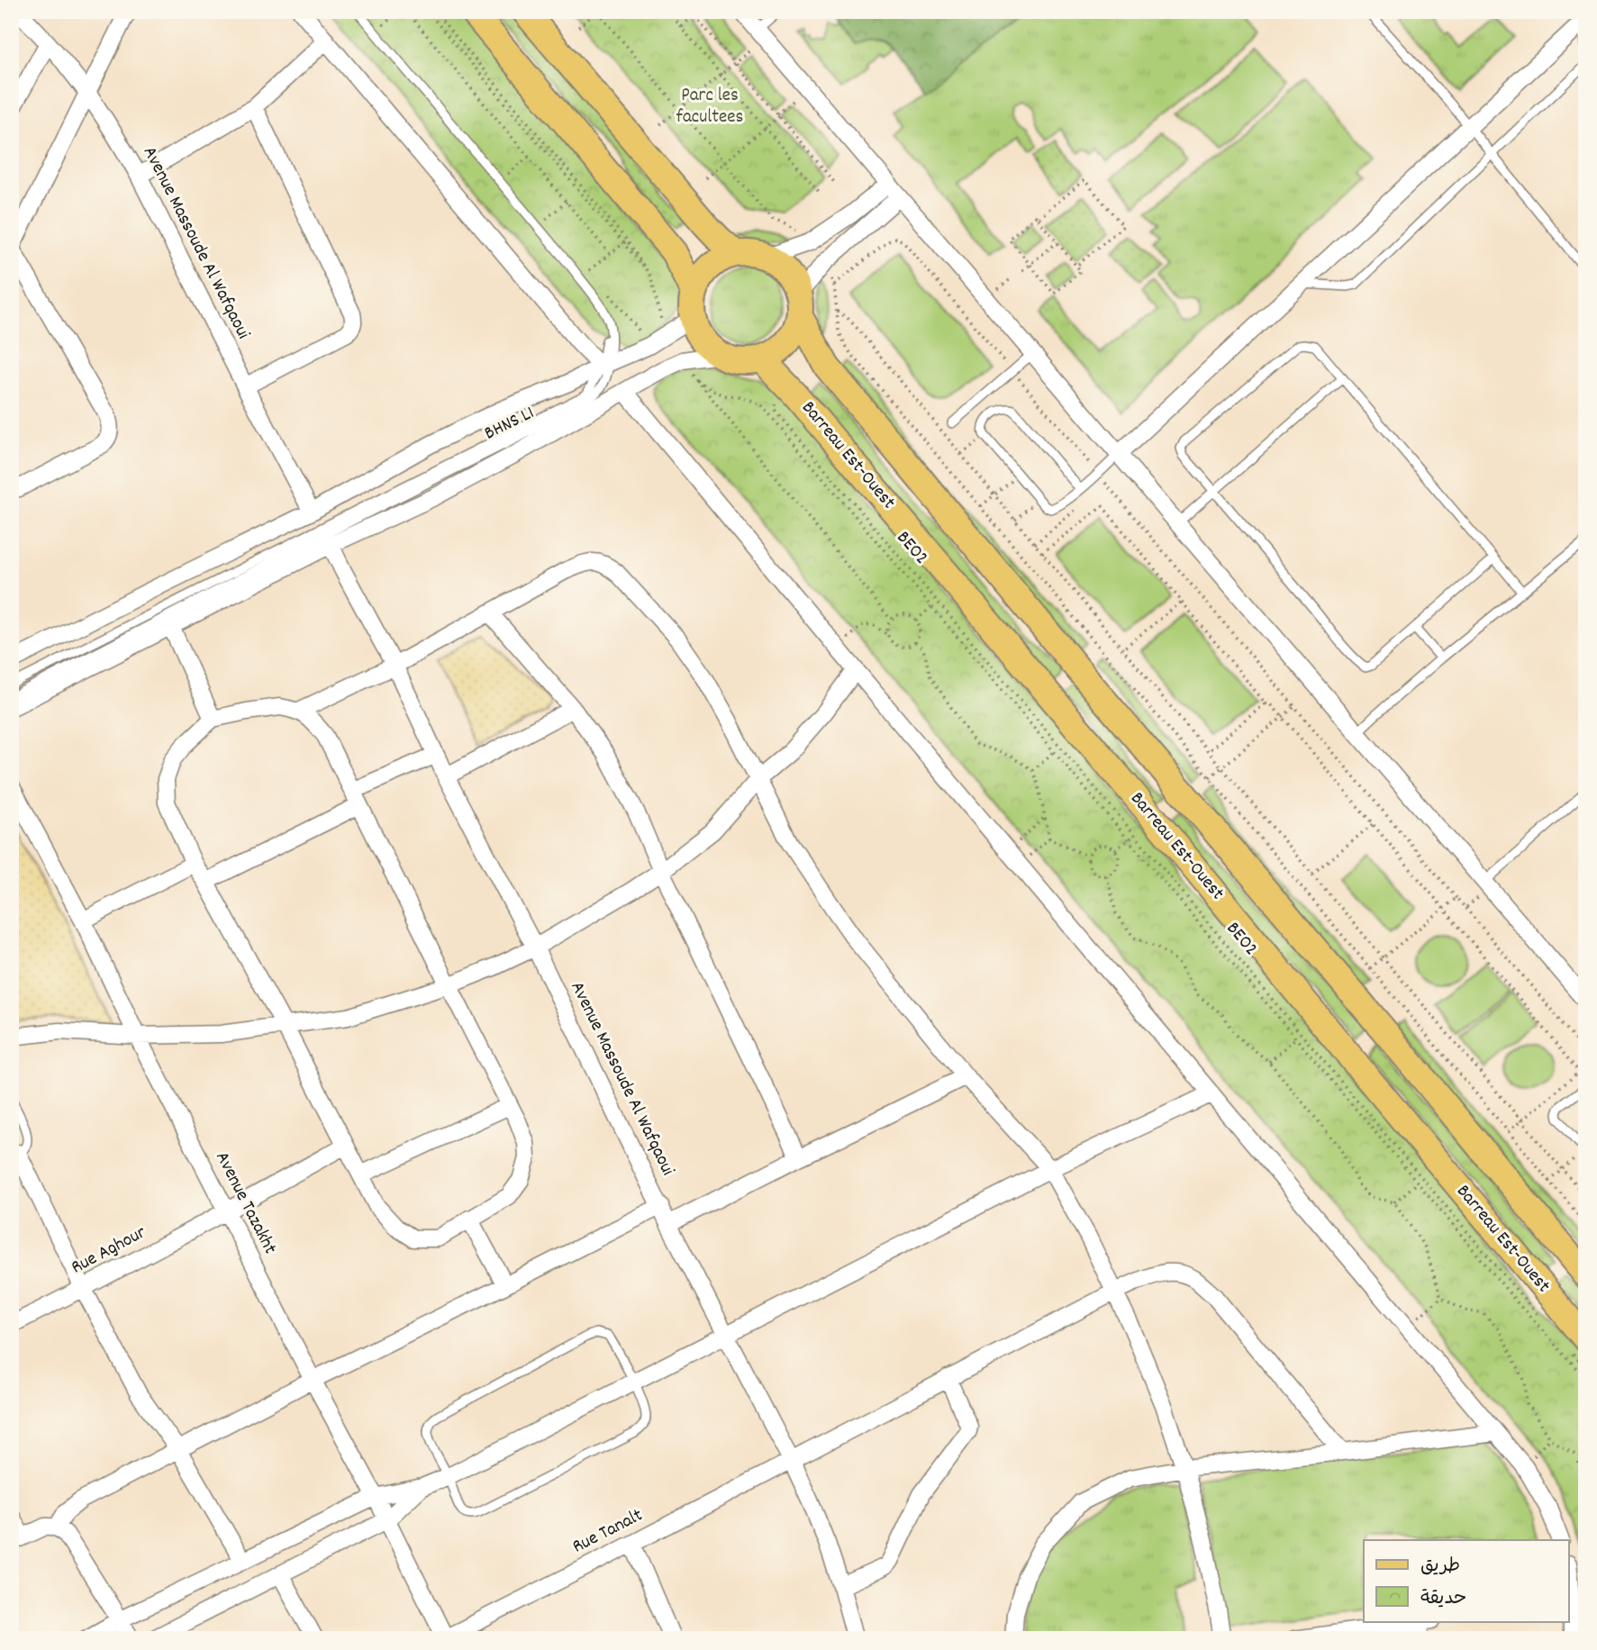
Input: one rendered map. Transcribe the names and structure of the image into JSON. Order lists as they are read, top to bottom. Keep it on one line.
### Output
{"streets":{"main road":["Barreau Est-Ouest"],"street":["Avenue Massoude Al Wafqaoui","Avenue Tazakht","Rue Aghour","Rue Tanalt"],"lane":["BHNS L1"],"path":["BEO2"]},"crossings":[["Avenue Massoude Al Wafqaoui","Rue Tanalt"],["Barreau Est-Ouest","BEO2"],["Avenue Tazakht","Rue Aghour"],["Avenue Tazakht","Rue Tanalt"]],"parks":["Parc les facultees"],"legend":["طريق","حديقة"]}
